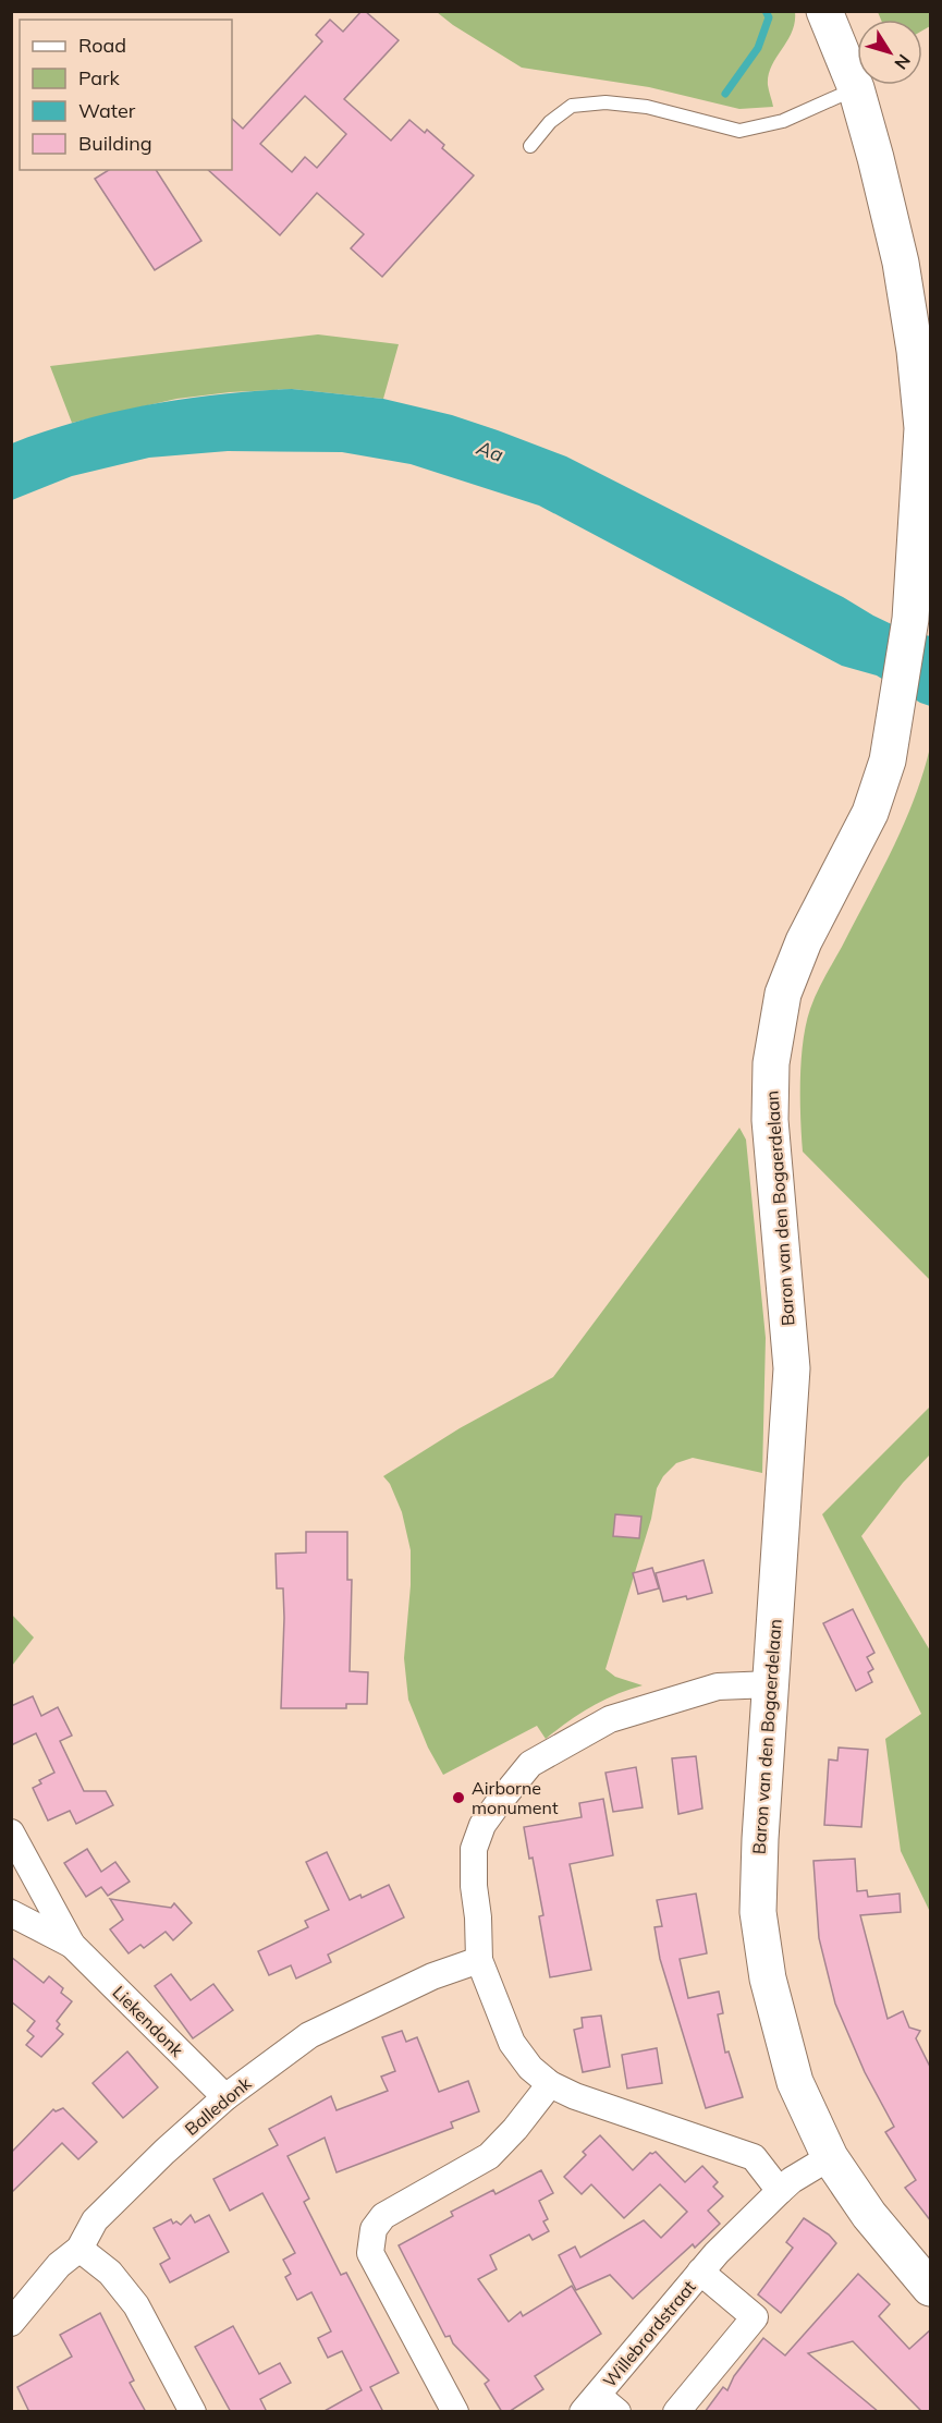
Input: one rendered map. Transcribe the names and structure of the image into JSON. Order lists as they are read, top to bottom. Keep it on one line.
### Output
{"streets":{"main road":["Baron van den Bogaerdelaan"],"street":["Liekendonk","Balledonk","Willebrordstraat"]},"crossings":[["Baron van den Bogaerdelaan","Willebrordstraat"],["Liekendonk","Balledonk"]],"water":["Aa"],"places":["Airborne monument"],"legend":["Road","Park","Water","Building"],"north":"bottom right"}
